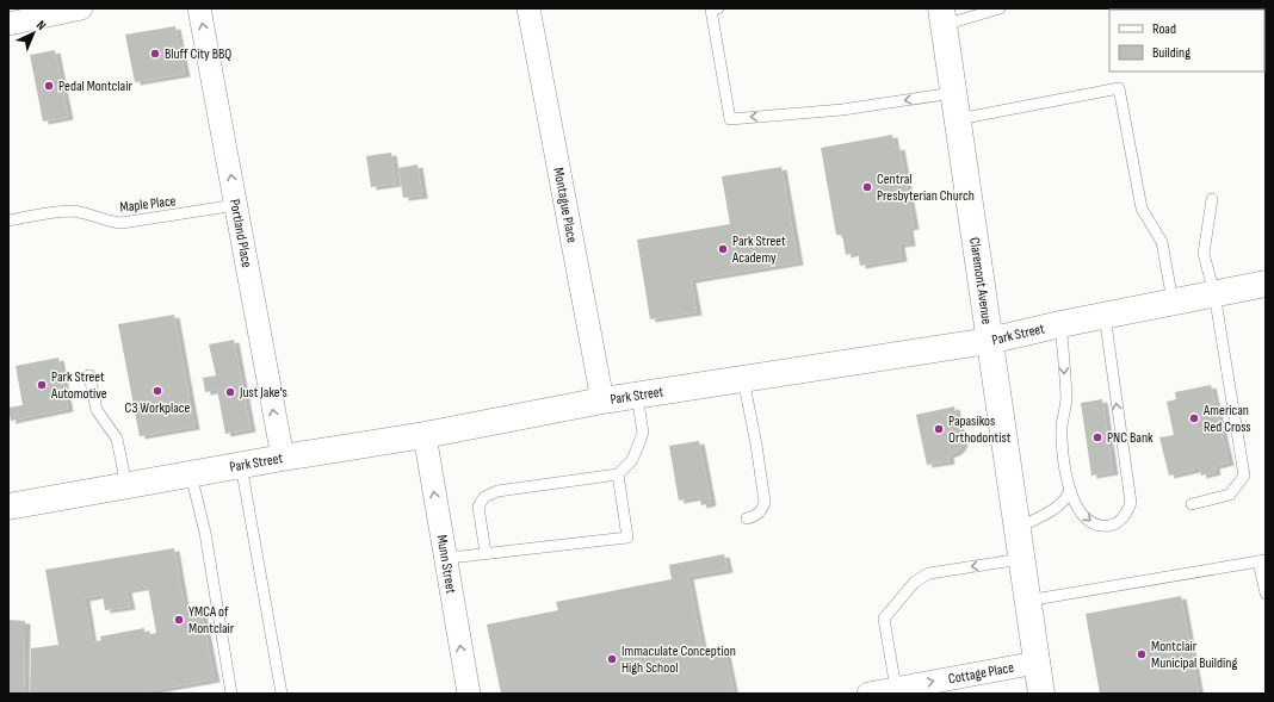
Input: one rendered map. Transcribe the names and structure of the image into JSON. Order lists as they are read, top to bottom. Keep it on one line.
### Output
{"streets":{"street":["Montague Place","Portland Place","Claremont Avenue","Park Street","Munn Street","Cottage Place"],"lane":["Maple Place"]},"crossings":[["Maple Place","Portland Place"],["Montague Place","Park Street"],["Portland Place","Park Street"],["Claremont Avenue","Park Street"],["Claremont Avenue","Cottage Place"],["Park Street","Munn Street"]],"one_way":["Portland Place","Munn Street","Cottage Place"],"places":["Bluff City BBQ","Pedal Montclair","Central Presbyterian Church","Park Street Academy","Park Street Automotive","C3 Workplace","Just Jake's","American Red Cross","Papasikos Orthodontist","PNC Bank","YMCA of Montclair","Montclair Municipal Building","Immaculate Conception High School"],"legend":["Road","Building"],"north":"top right"}
